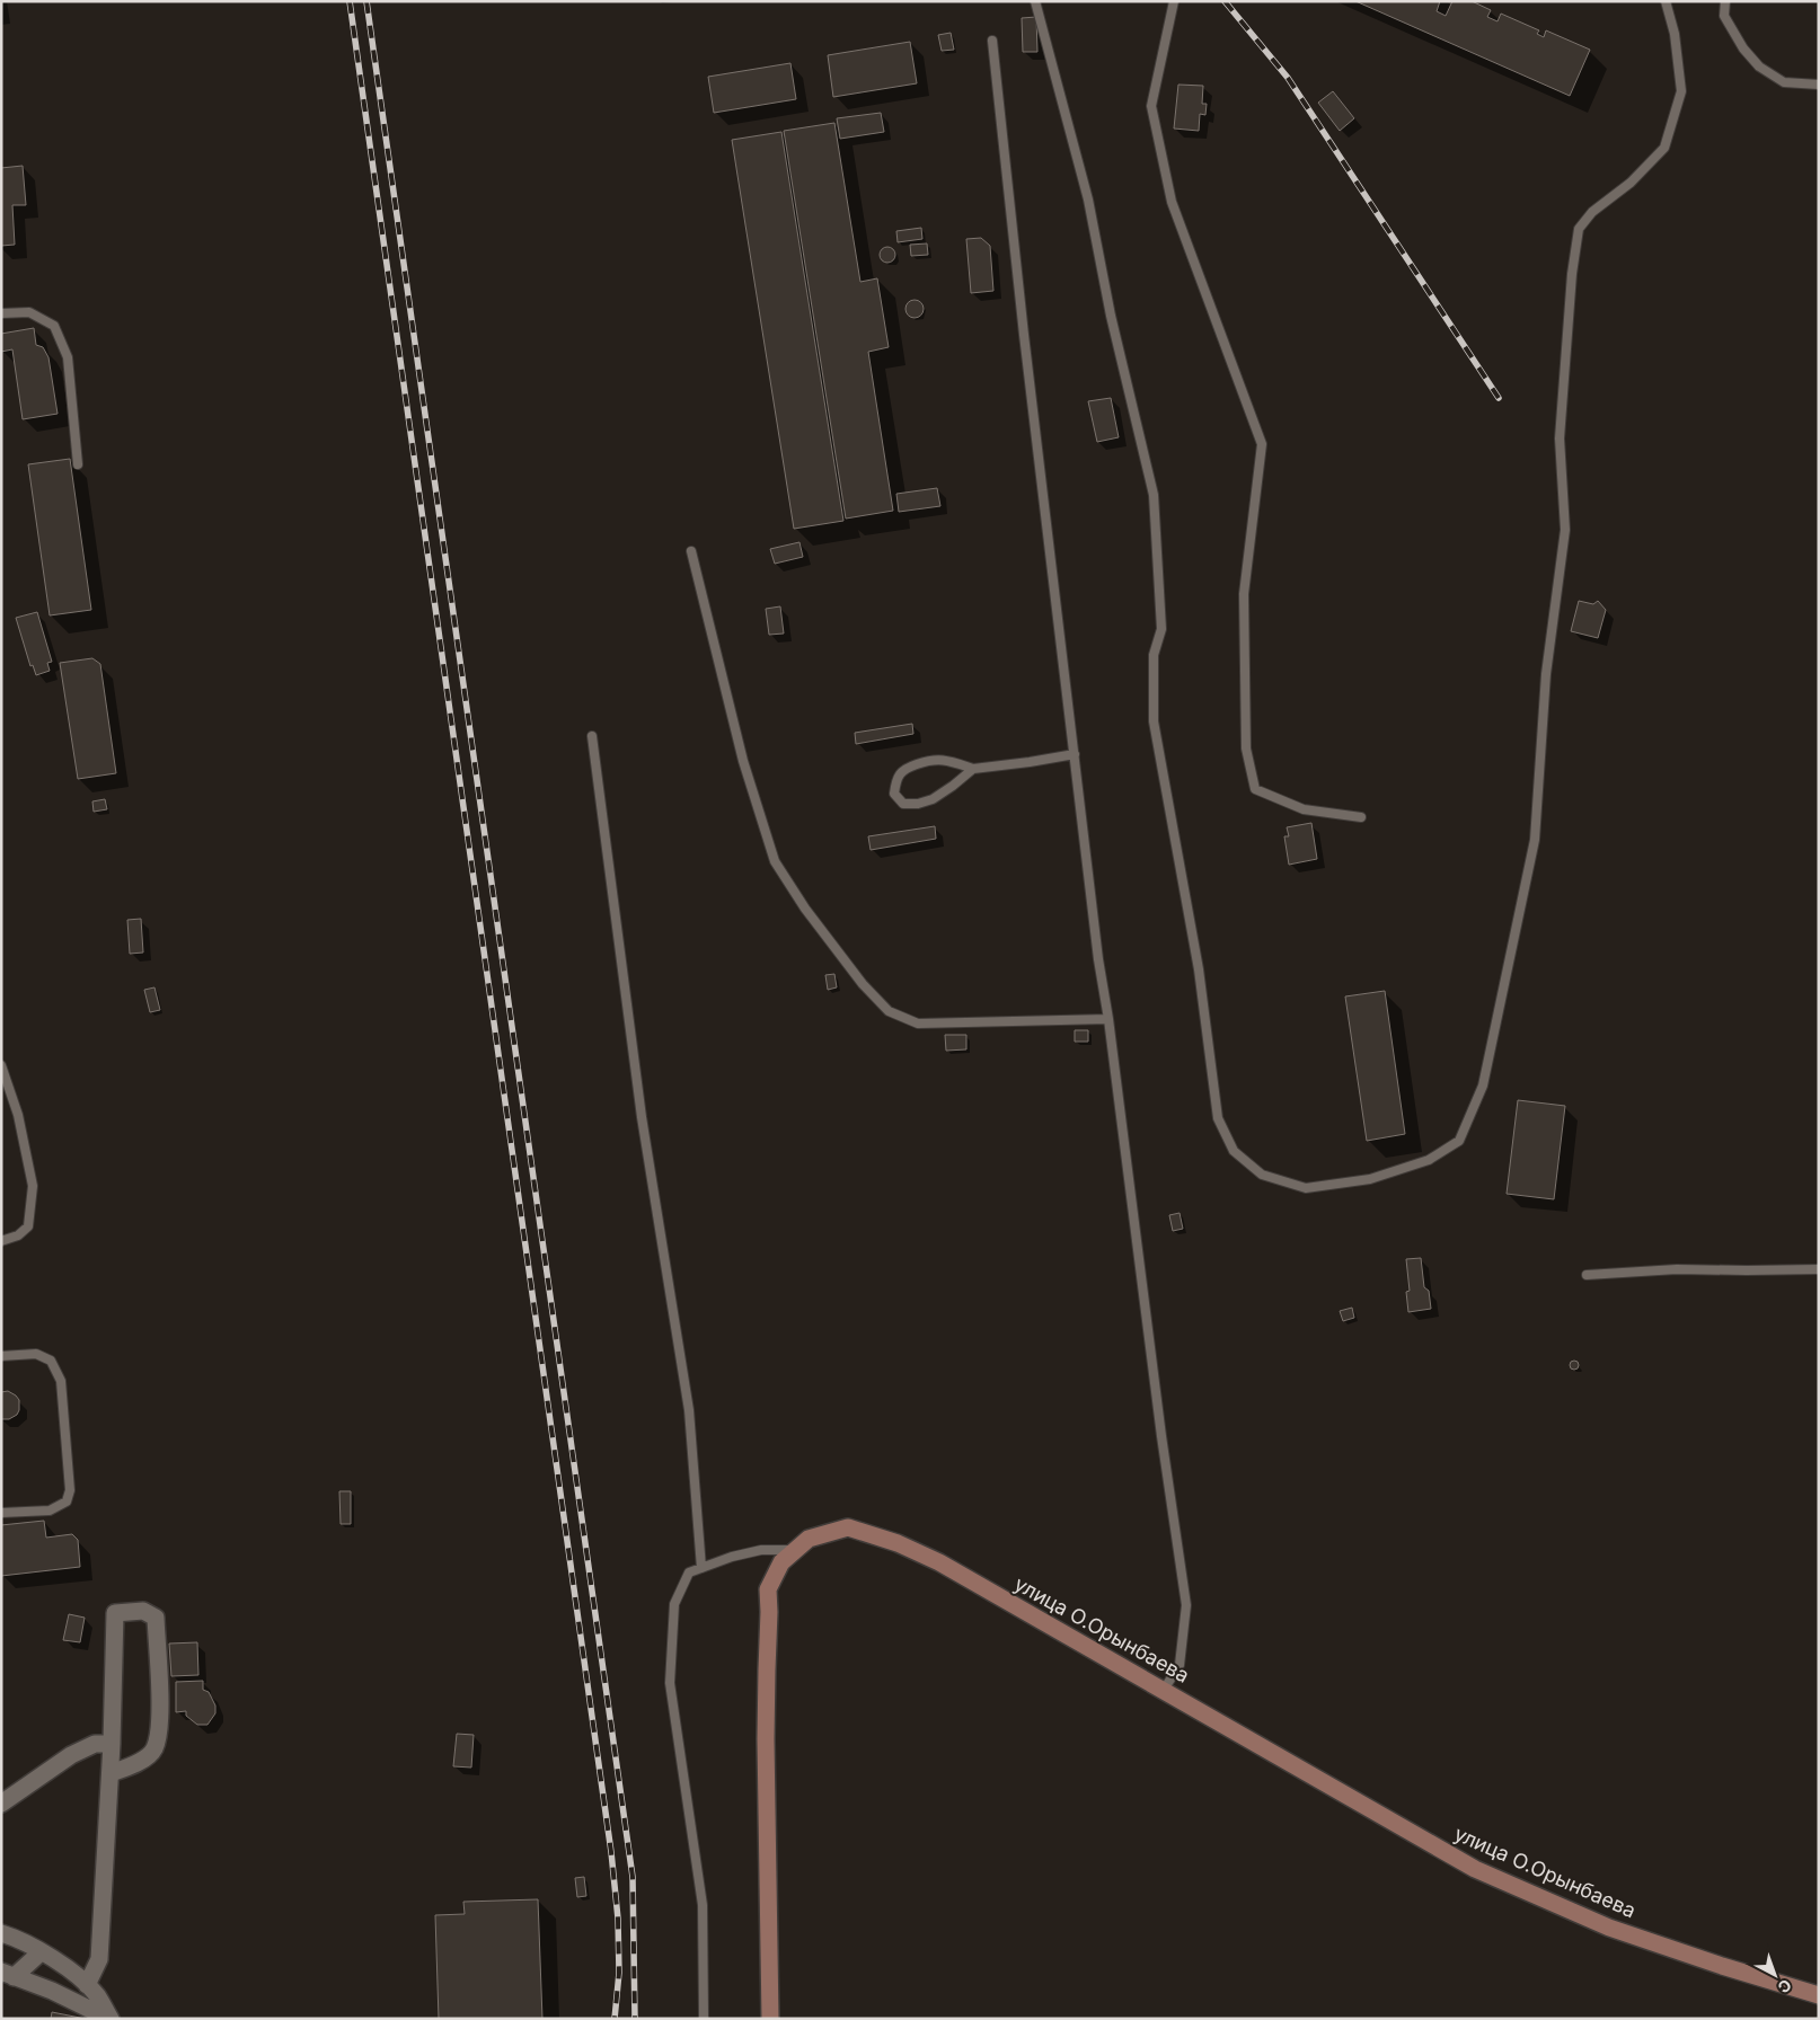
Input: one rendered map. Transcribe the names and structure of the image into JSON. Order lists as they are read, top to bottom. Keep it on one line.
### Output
{"streets":{"street":["улица О.Орынбаева"]},"north":"bottom right"}
